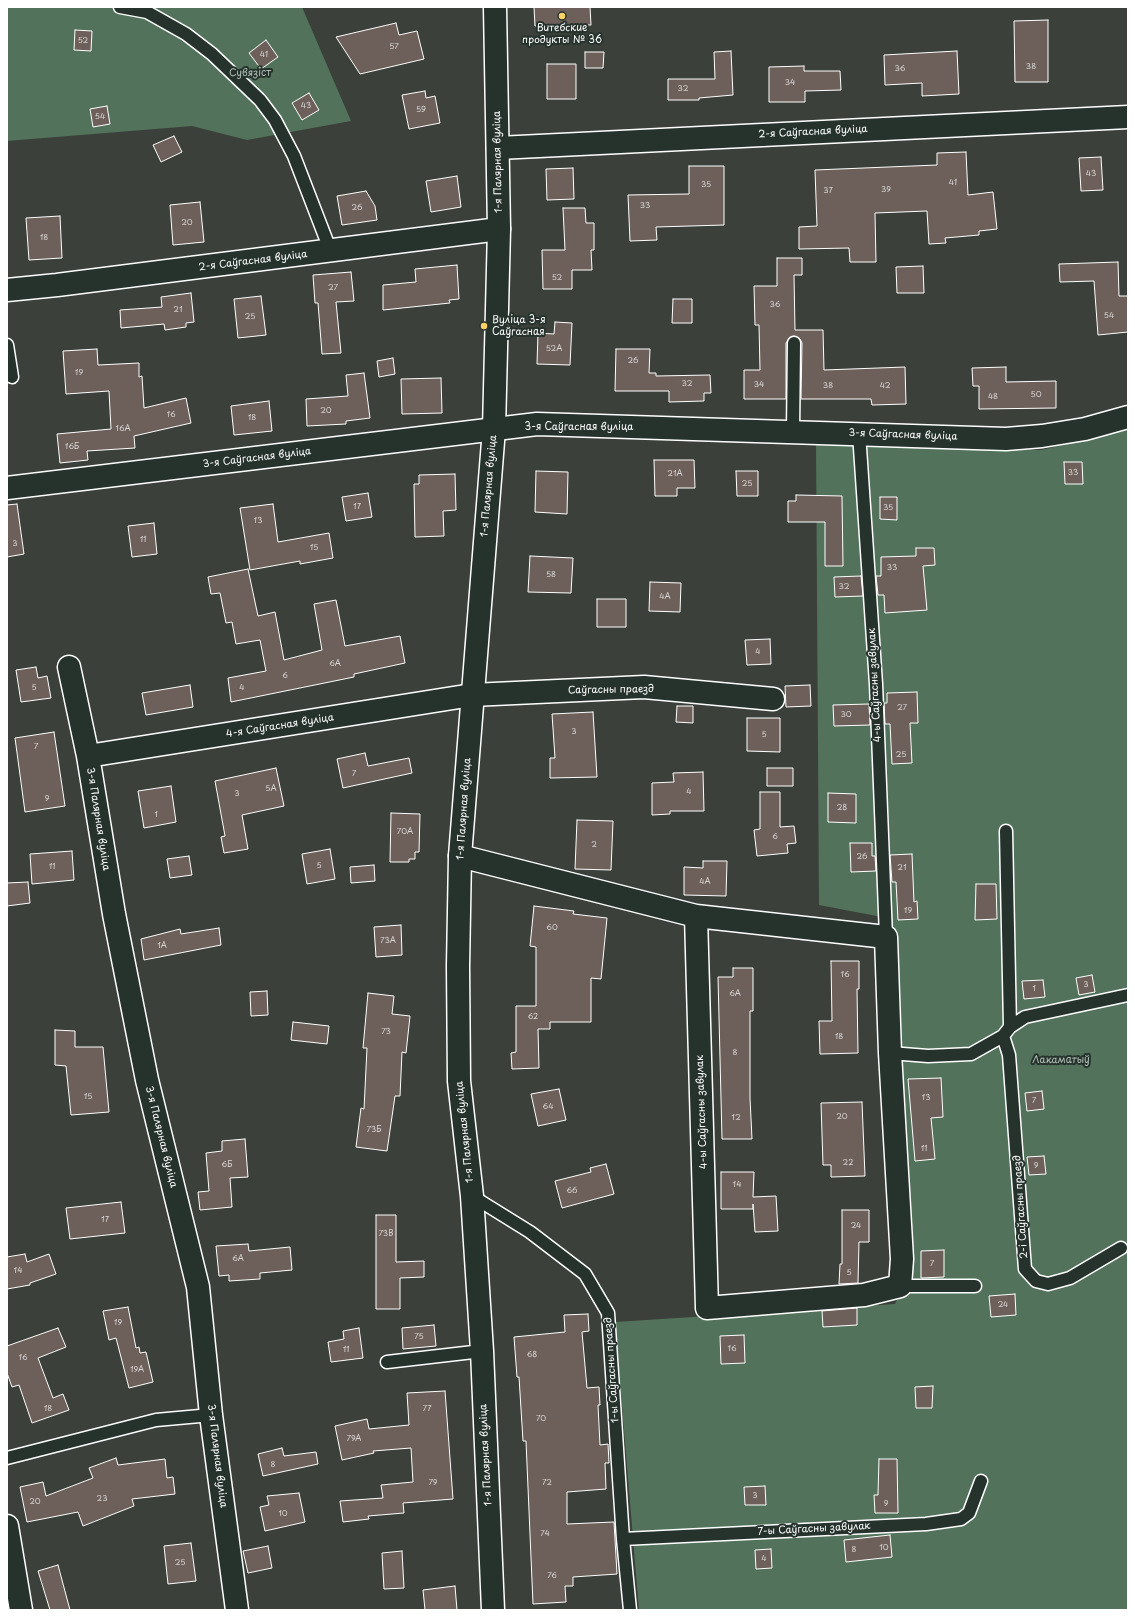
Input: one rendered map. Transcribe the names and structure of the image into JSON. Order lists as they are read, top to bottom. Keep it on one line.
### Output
{"streets":{"street":["2-я Саўгасная вуліца","1-я Палярная вуліца","3-я Саўгасная вуліца","4-ы Саўгасны завулак","Саўгасны праезд","4-я Саўгасная вуліца","3-я Палярная вуліца"],"lane":["2-і Саўгасны праезд","1-ы Саўгасны праезд","7-ы Саўгасны завулак"]},"crossings":[["2-я Саўгасная вуліца","1-я Палярная вуліца"],["1-я Палярная вуліца","3-я Саўгасная вуліца"],["1-я Палярная вуліца","Саўгасны праезд"],["1-я Палярная вуліца","4-я Саўгасная вуліца"],["1-я Палярная вуліца","1-ы Саўгасны праезд"],["3-я Саўгасная вуліца","4-ы Саўгасны завулак"],["Саўгасны праезд","4-я Саўгасная вуліца"],["4-я Саўгасная вуліца","3-я Палярная вуліца"],["1-ы Саўгасны праезд","7-ы Саўгасны завулак"]],"parks":["Сувязіст","Лакаматыў"],"places":["Витебские продукты № 36","Вуліца 3-я Саўгасная"],"house_numbers":["52","57","41","38","36","34","32","43","59","54","43","41","35","39","37","33","26","20","18","52","27","36","21","54","25","52А","26","19","32","34","38","42","50","48","20","16","18","16А","16Б","33","21А","25","17","35","13","11","3","15","33","58","32","4А","4","6А","6","5","4","27","30","3","5","7","25","7","5А","4","3","9","28","1","70А","6","2","26","5","11","21","4А","19","60","73А","1А","16","3","1","6А","62","73","18","8","15","13","7","64","20","12","73Б","11","22","6Б","9","14","66","17","24","73В","6А","7","14","5","24","19","75","16","11","68","16","19А","18","77","70","79А","8","79","72","3","23","20","9","10","74","10","8","4","25","76"]}
